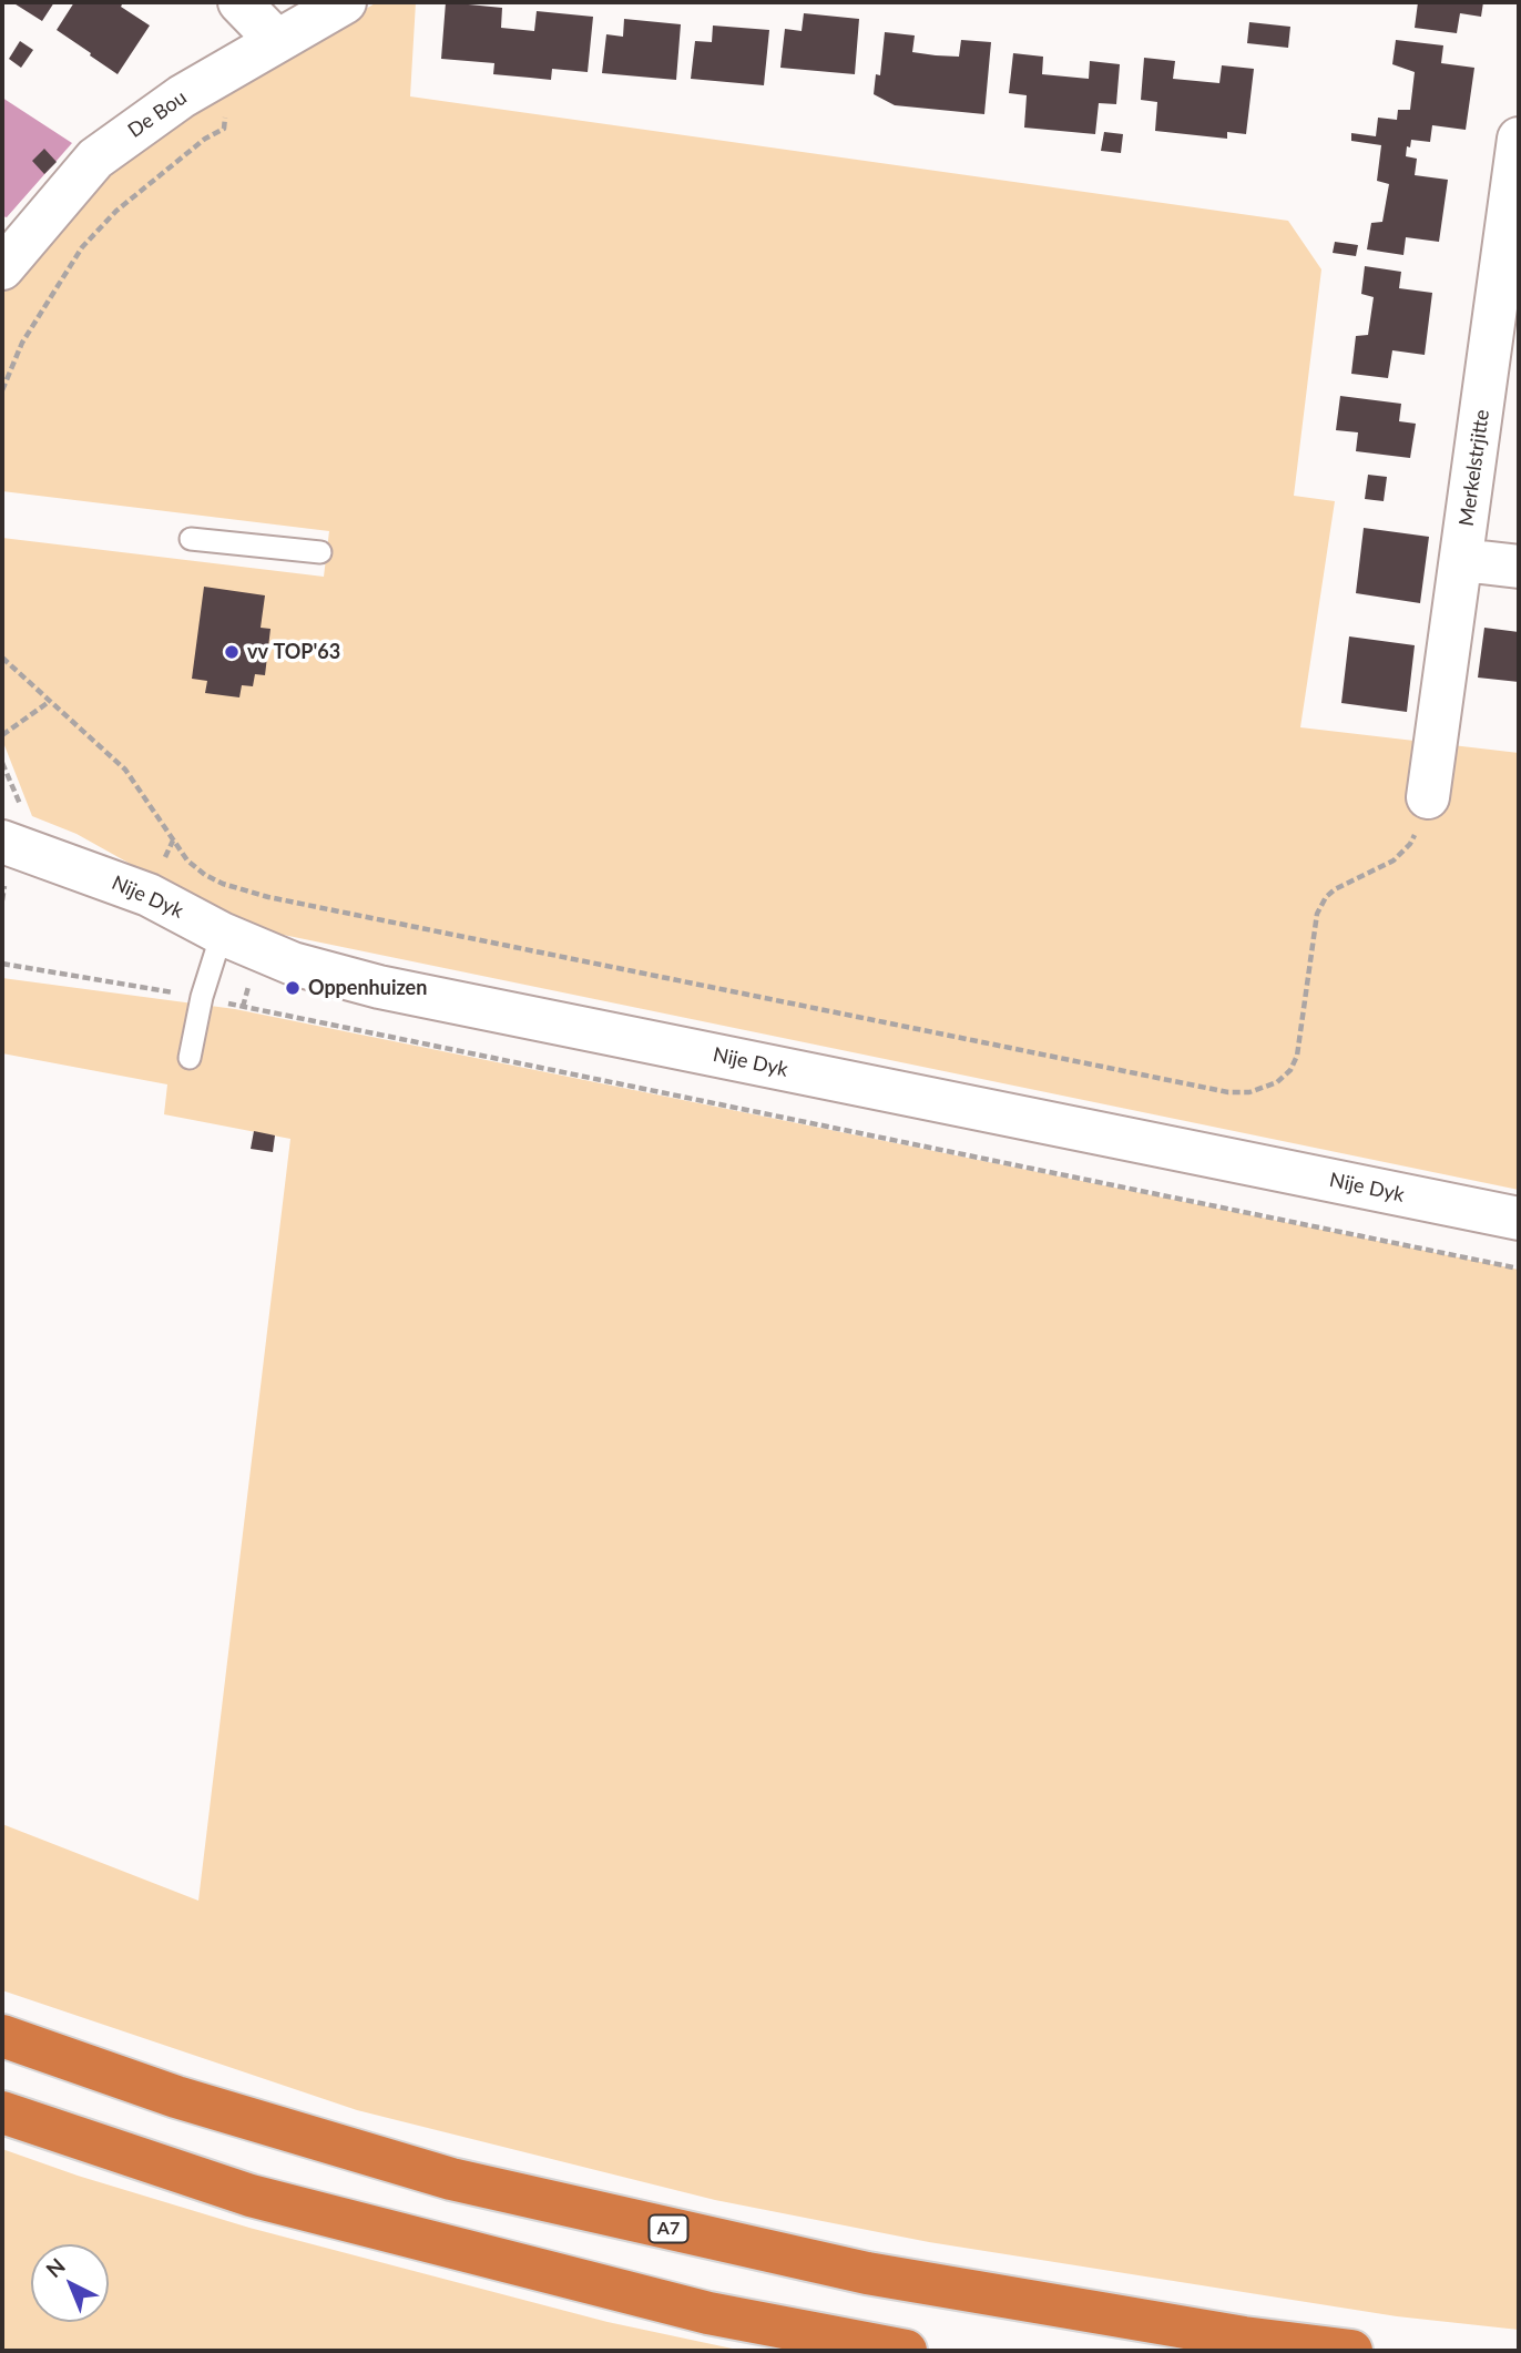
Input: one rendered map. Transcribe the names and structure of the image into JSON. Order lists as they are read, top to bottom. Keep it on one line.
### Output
{"streets":{"highway":["A7"],"street":["De Bou","Merkelstrjitte","Nije Dyk"]},"places":["vv TOP'63","Oppenhuizen"],"north":"top left"}
